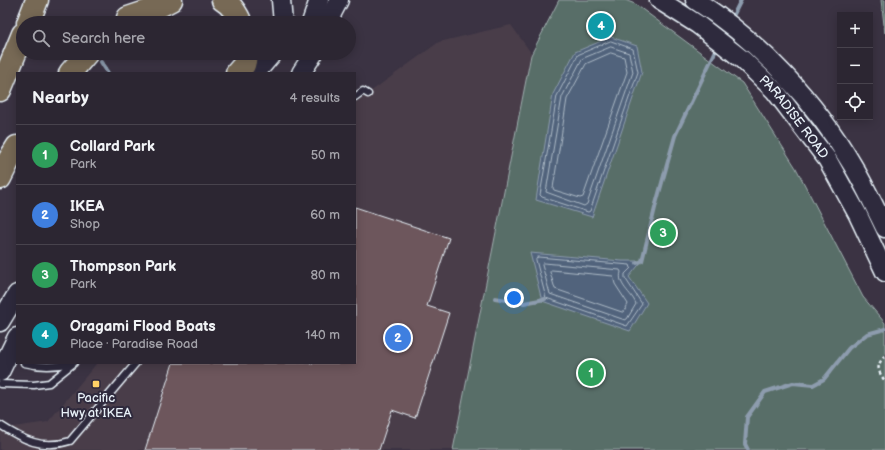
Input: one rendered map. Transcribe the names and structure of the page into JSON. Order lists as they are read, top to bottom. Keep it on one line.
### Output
{"streets":{"main road":["PARADISE ROAD"]},"places":{"transit":["Pacific Hwy at IKEA"]},"page":{"pins":["4","3","2","1"],"map_buttons":["+","−"],"search":"Search here","heading":["Nearby","4 results"],"list":[{"mark":"1","name":"Collard Park","note":"Park","value":"50 m"},{"mark":"2","name":"IKEA","note":"Shop","value":"60 m"},{"mark":"3","name":"Thompson Park","note":"Park","value":"80 m"},{"mark":"4","name":"Oragami Flood Boats","note":"Place · Paradise Road","value":"140 m"}]}}
